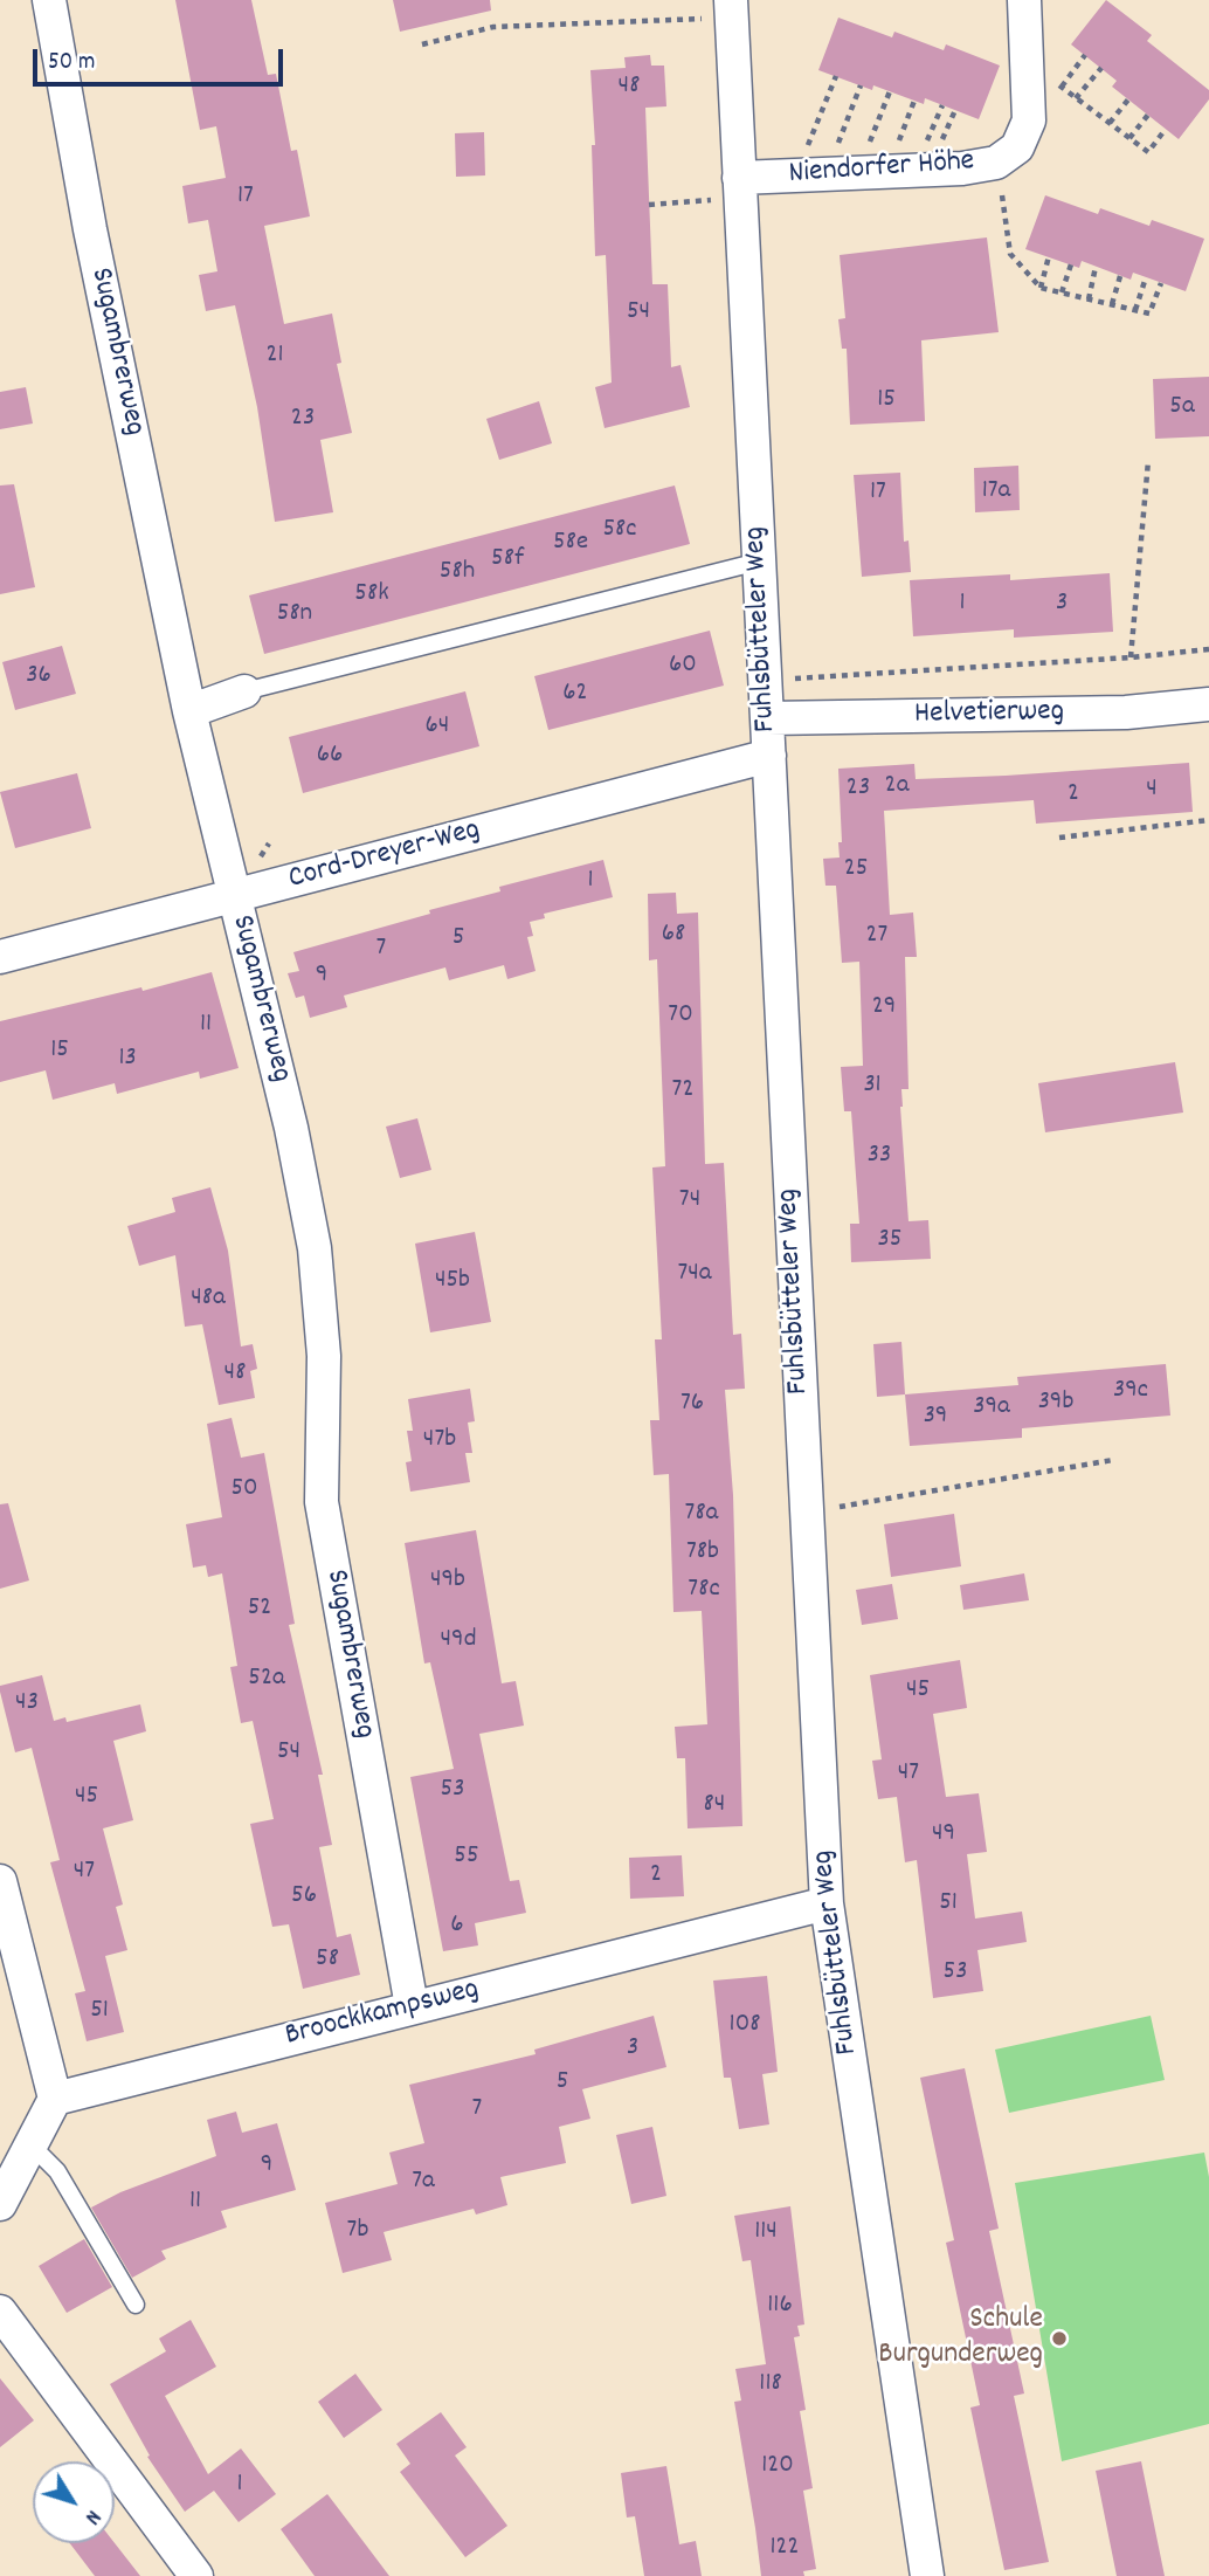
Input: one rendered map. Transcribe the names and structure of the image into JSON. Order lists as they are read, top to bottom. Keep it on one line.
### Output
{"streets":{"street":["Niendorfer Höhe","Sugambrerweg","Fuhlsbütteler Weg","Helvetierweg","Cord-Dreyer-Weg","Broockkampsweg"]},"crossings":[["Niendorfer Höhe","Fuhlsbütteler Weg"],["Sugambrerweg","Cord-Dreyer-Weg"],["Sugambrerweg","Broockkampsweg"],["Fuhlsbütteler Weg","Helvetierweg"],["Fuhlsbütteler Weg","Cord-Dreyer-Weg"],["Fuhlsbütteler Weg","Broockkampsweg"]],"places":["Schule Burgunderweg"],"house_numbers":["48","17","54","21","15","5a","23","17a","17","58c","58e","58f","58h","58k","1","3","58n","60","36","62","64","66","2a","23","4","2","25","1","68","27","5","7","9","29","70","11","15","13","31","72","33","74","35","74a","45b","48a","48","39c","39b","76","39a","39","47b","50","78a","78b","49b","78c","52","49d","52a","45","43","54","47","53","45","84","49","55","47","2","56","51","6","58","53","51","108","3","5","7","9","7a","11","7b","114","116","118","120","1","122"],"scale_bar":"50 m","north":"bottom right"}
